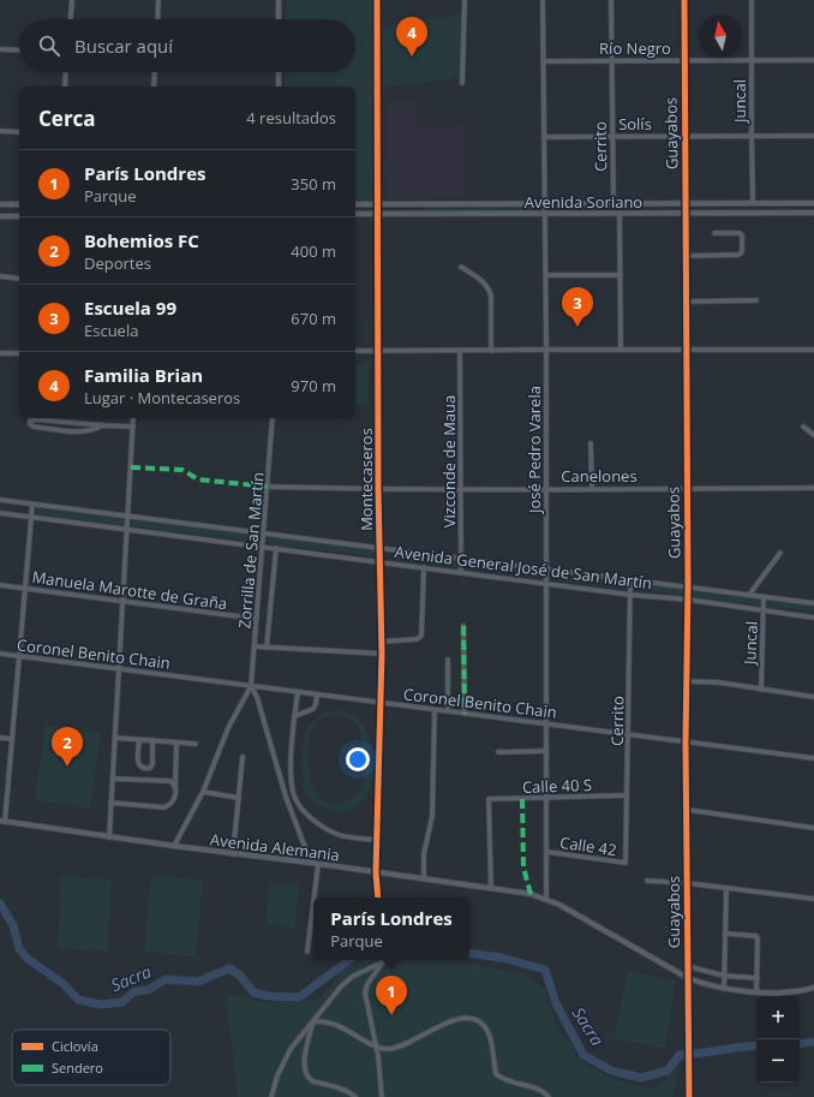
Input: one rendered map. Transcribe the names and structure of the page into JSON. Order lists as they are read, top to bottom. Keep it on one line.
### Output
{"streets":{"street":["Río Negro","Juncal","Solís","Guayabos","Cerrito","Avenida Soriano","José Pedro Varela","Vizconde de Maua","Canelones","Montecaseros","Zorrilla de San Martín","Avenida General José de San Martín","Manuela Marotte de Graña","Coronel Benito Chain","Calle 40 S","Calle 42","Avenida Alemania"]},"crossings":[["Río Negro","Juncal"],["Río Negro","Guayabos"],["Río Negro","Cerrito"],["Río Negro","José Pedro Varela"],["Juncal","Solís"],["Juncal","Avenida Soriano"],["Juncal","Avenida General José de San Martín"],["Solís","Guayabos"],["Solís","Cerrito"],["Solís","José Pedro Varela"],["Guayabos","Avenida Soriano"],["Guayabos","Canelones"],["Guayabos","Avenida General José de San Martín"],["Guayabos","Coronel Benito Chain"],["Guayabos","Avenida Alemania"],["Cerrito","Avenida Soriano"],["Cerrito","Avenida General José de San Martín"],["Cerrito","Coronel Benito Chain"],["Cerrito","Calle 40 S"],["Cerrito","Calle 42"],["Avenida Soriano","José Pedro Varela"],["Avenida Soriano","Montecaseros"],["José Pedro Varela","Canelones"],["José Pedro Varela","Avenida General José de San Martín"],["José Pedro Varela","Coronel Benito Chain"],["José Pedro Varela","Calle 40 S"],["José Pedro Varela","Calle 42"],["José Pedro Varela","Avenida Alemania"],["Vizconde de Maua","Canelones"],["Vizconde de Maua","Avenida General José de San Martín"],["Canelones","Montecaseros"],["Canelones","Zorrilla de San Martín"],["Montecaseros","Avenida General José de San Martín"],["Montecaseros","Coronel Benito Chain"],["Montecaseros","Avenida Alemania"],["Zorrilla de San Martín","Avenida General José de San Martín"],["Zorrilla de San Martín","Manuela Marotte de Graña"],["Zorrilla de San Martín","Coronel Benito Chain"],["Zorrilla de San Martín","Avenida Alemania"],["Calle 40 S","Avenida Alemania"]],"water":["Sacra"],"legend":["Ciclovía","Sendero"],"north":"top","page":{"pins":["4","3","2","1"],"search":"Buscar aquí","heading":["Cerca","4 resultados"],"list":[{"mark":"1","name":"París Londres","note":"Parque","value":"350 m"},{"mark":"2","name":"Bohemios FC","note":"Deportes","value":"400 m"},{"mark":"3","name":"Escuela 99","note":"Escuela","value":"670 m"},{"mark":"4","name":"Familia Brian","note":"Lugar · Montecaseros","value":"970 m"}],"popup":["París Londres","Parque"],"map_buttons":["+","−"]}}
